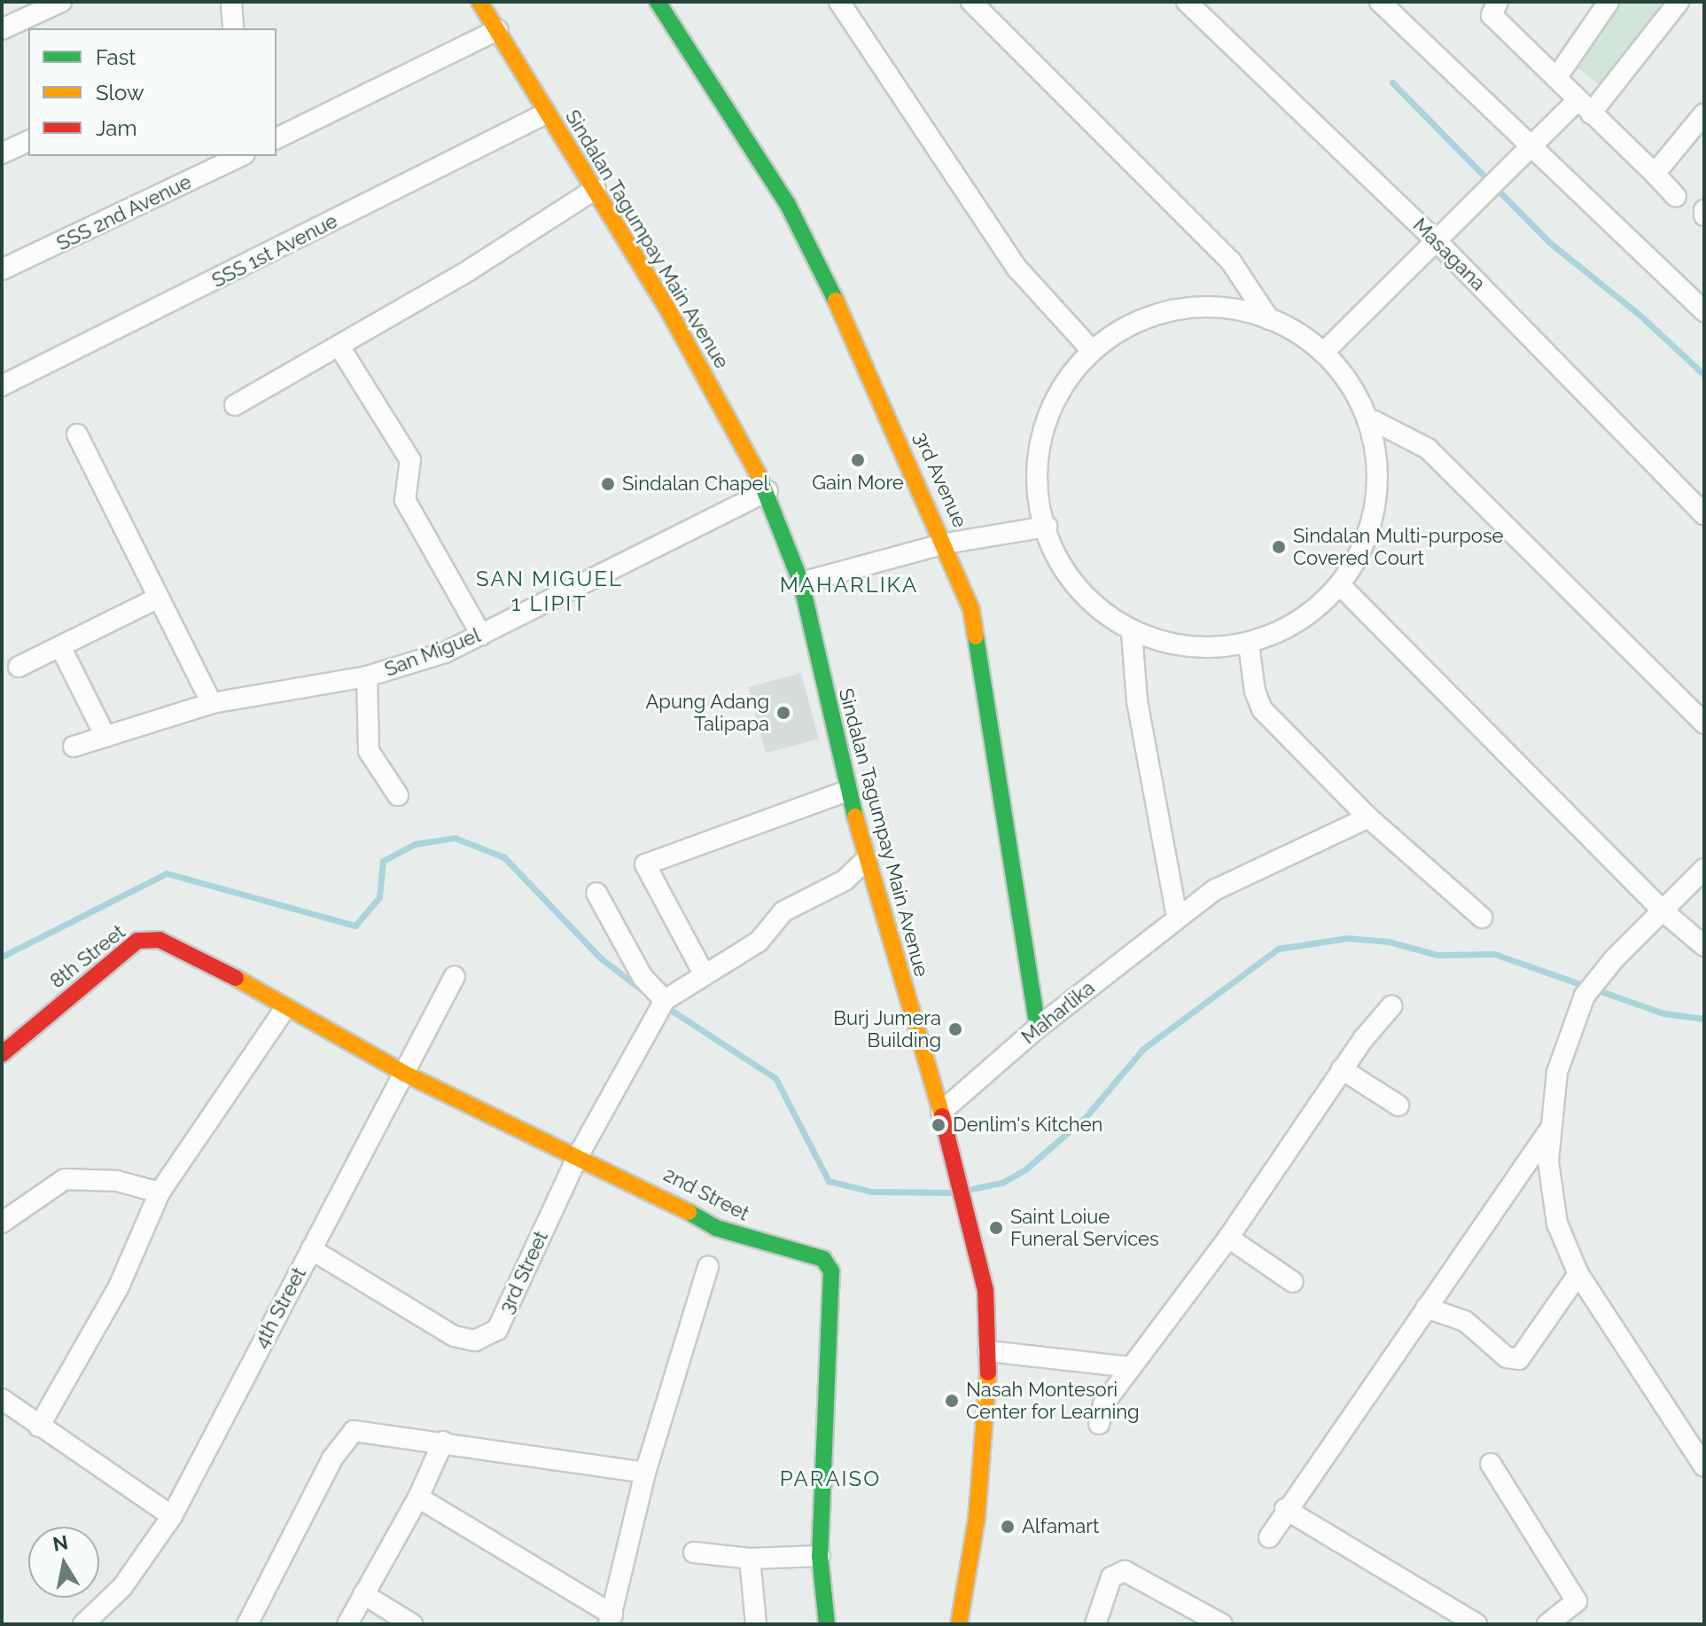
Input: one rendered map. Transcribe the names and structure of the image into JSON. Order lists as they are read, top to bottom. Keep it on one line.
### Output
{"streets":{"street":["SSS 2nd Avenue","Sindalan Tagumpay Main Avenue","SSS 1st Avenue","Masagana","3rd Avenue","San Miguel","8th Street","Maharlika","2nd Street","3rd Street","4th Street"]},"crossings":[["Sindalan Tagumpay Main Avenue","SSS 1st Avenue"],["Sindalan Tagumpay Main Avenue","San Miguel"],["Sindalan Tagumpay Main Avenue","Maharlika"],["3rd Avenue","Maharlika"],["8th Street","2nd Street"],["2nd Street","3rd Street"],["2nd Street","4th Street"],["3rd Street","4th Street"]],"districts":["SAN MIGUEL 1 LIPIT","MAHARLIKA","PARAISO"],"places":["Gain More","Sindalan Chapel","Sindalan Multi-purpose Covered Court","Apung Adang Talipapa","Burj Jumera Building","Denlim's Kitchen","Saint Loiue Funeral Services","Nasah Montesori Center for Learning","Alfamart"],"legend":["Fast","Slow","Jam"],"north":"top"}
